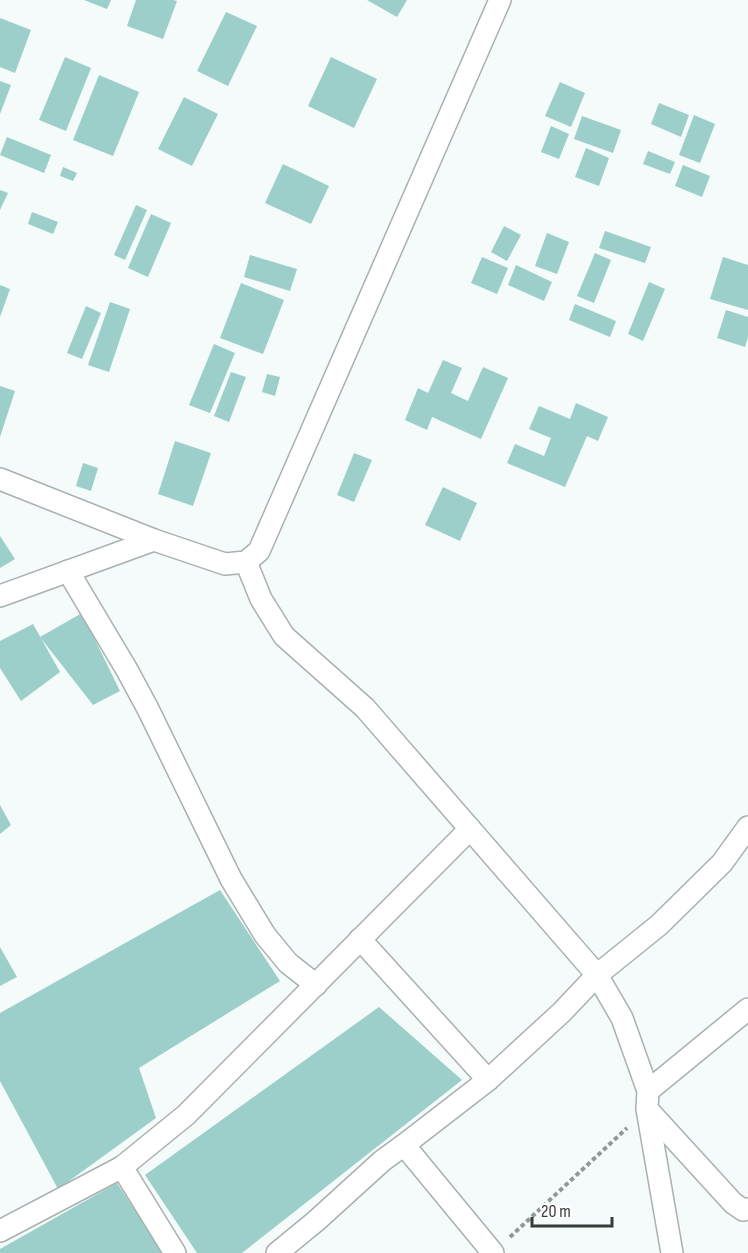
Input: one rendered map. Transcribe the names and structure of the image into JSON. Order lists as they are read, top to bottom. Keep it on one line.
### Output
{"scale_bar":"20 m"}
